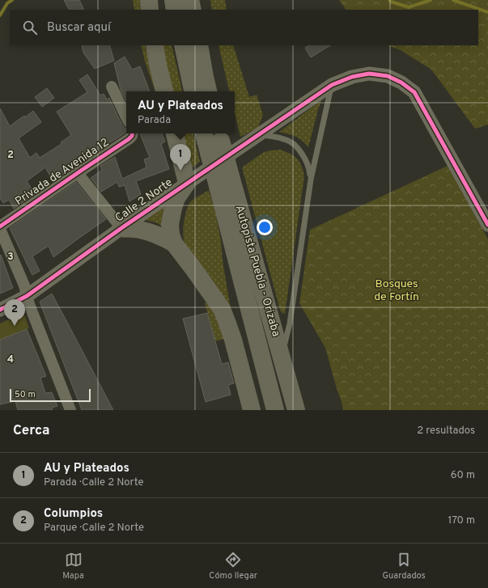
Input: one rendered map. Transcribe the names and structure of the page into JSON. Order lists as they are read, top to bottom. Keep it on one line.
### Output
{"streets":{"highway":["Autopista Puebla - Orizaba"],"street":["Privada de Avenida 12","Calle 2 Norte"]},"parks":["Bosques de Fortín"],"scale_bar":"50 m","page":{"search":"Buscar aquí","popup":["AU y Plateados","Parada"],"pins":["1","2"],"scale":"50 m","heading":["Cerca","2 resultados"],"list":[{"mark":"1","name":"AU y Plateados","note":"Parada · Calle 2 Norte","value":"60 m"},{"mark":"2","name":"Columpios","note":"Parque · Calle 2 Norte","value":"170 m"}],"nav":["Mapa","Cómo llegar","Guardados"]},"grid":{"rows":["2","3","4"]}}
